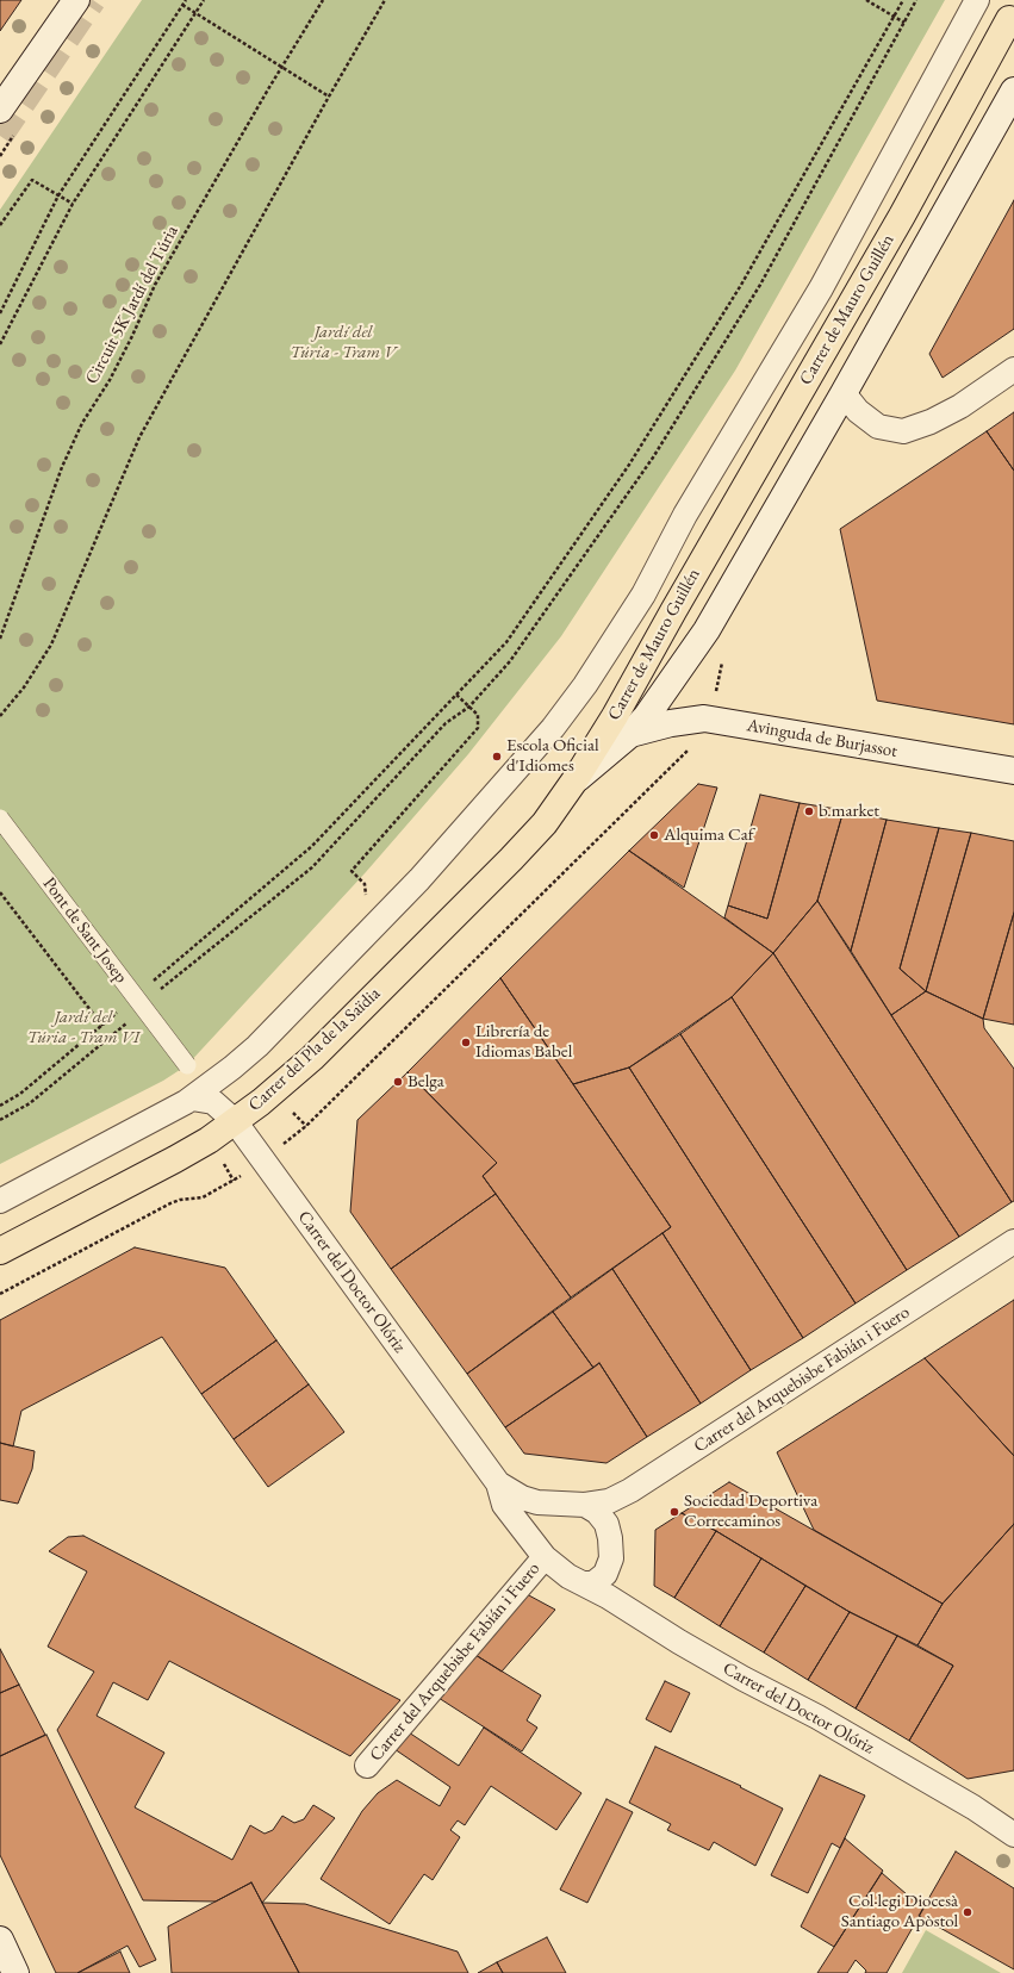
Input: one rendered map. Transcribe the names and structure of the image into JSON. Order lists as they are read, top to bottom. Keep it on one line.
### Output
{"streets":{"main road":["Carrer de Mauro Guillén","Avinguda de Burjassot","Carrer del Pla de la Saïdia"],"street":["Pont de Sant Josep","Carrer del Doctor Olóriz","Carrer del Arquebisbe Fabián i Fuero"],"path":["Circuit 5K Jardí del Túria"]},"crossings":[["Carrer de Mauro Guillén","Avinguda de Burjassot"],["Carrer de Mauro Guillén","Carrer del Pla de la Saïdia"],["Carrer de Mauro Guillén","Carrer del Doctor Olóriz"],["Carrer del Pla de la Saïdia","Carrer del Doctor Olóriz"],["Carrer del Doctor Olóriz","Carrer del Arquebisbe Fabián i Fuero"]],"parks":["Jardí del Túria - Tram V","Jardí del Túria - Tram VI"],"places":["Escola Oficial d'Idiomes","b.market","Alquima Caf","Librería de Idiomas Babel","Belga","Sociedad Deportiva Correcaminos","Col·legi Diocesà Santiago Apòstol"]}
